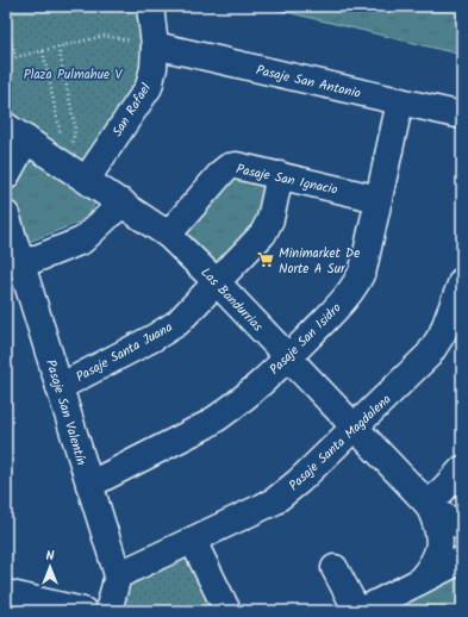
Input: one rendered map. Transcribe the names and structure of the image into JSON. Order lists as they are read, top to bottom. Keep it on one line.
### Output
{"streets":{"street":["Pasaje San Antonio","San Rafael","Pasaje San Ignacio","Las Bandurrias","Pasaje San Isidro","Pasaje Santa Juana","Pasaje San Valentín","Pasaje Santa Magdalena"]},"crossings":[["Pasaje San Antonio","San Rafael"],["Pasaje San Antonio","Pasaje San Isidro"],["San Rafael","Las Bandurrias"],["Pasaje San Ignacio","Las Bandurrias"],["Pasaje San Ignacio","Pasaje San Isidro"],["Pasaje San Ignacio","Pasaje Santa Juana"],["Las Bandurrias","Pasaje San Isidro"],["Las Bandurrias","Pasaje Santa Juana"],["Las Bandurrias","Pasaje Santa Magdalena"],["Pasaje San Isidro","Pasaje San Valentín"],["Pasaje Santa Juana","Pasaje San Valentín"],["Pasaje San Valentín","Pasaje Santa Magdalena"]],"parks":["Plaza Pulmahue V"],"places":{"supermarket":["Minimarket De Norte A Sur"]},"north":"top"}
